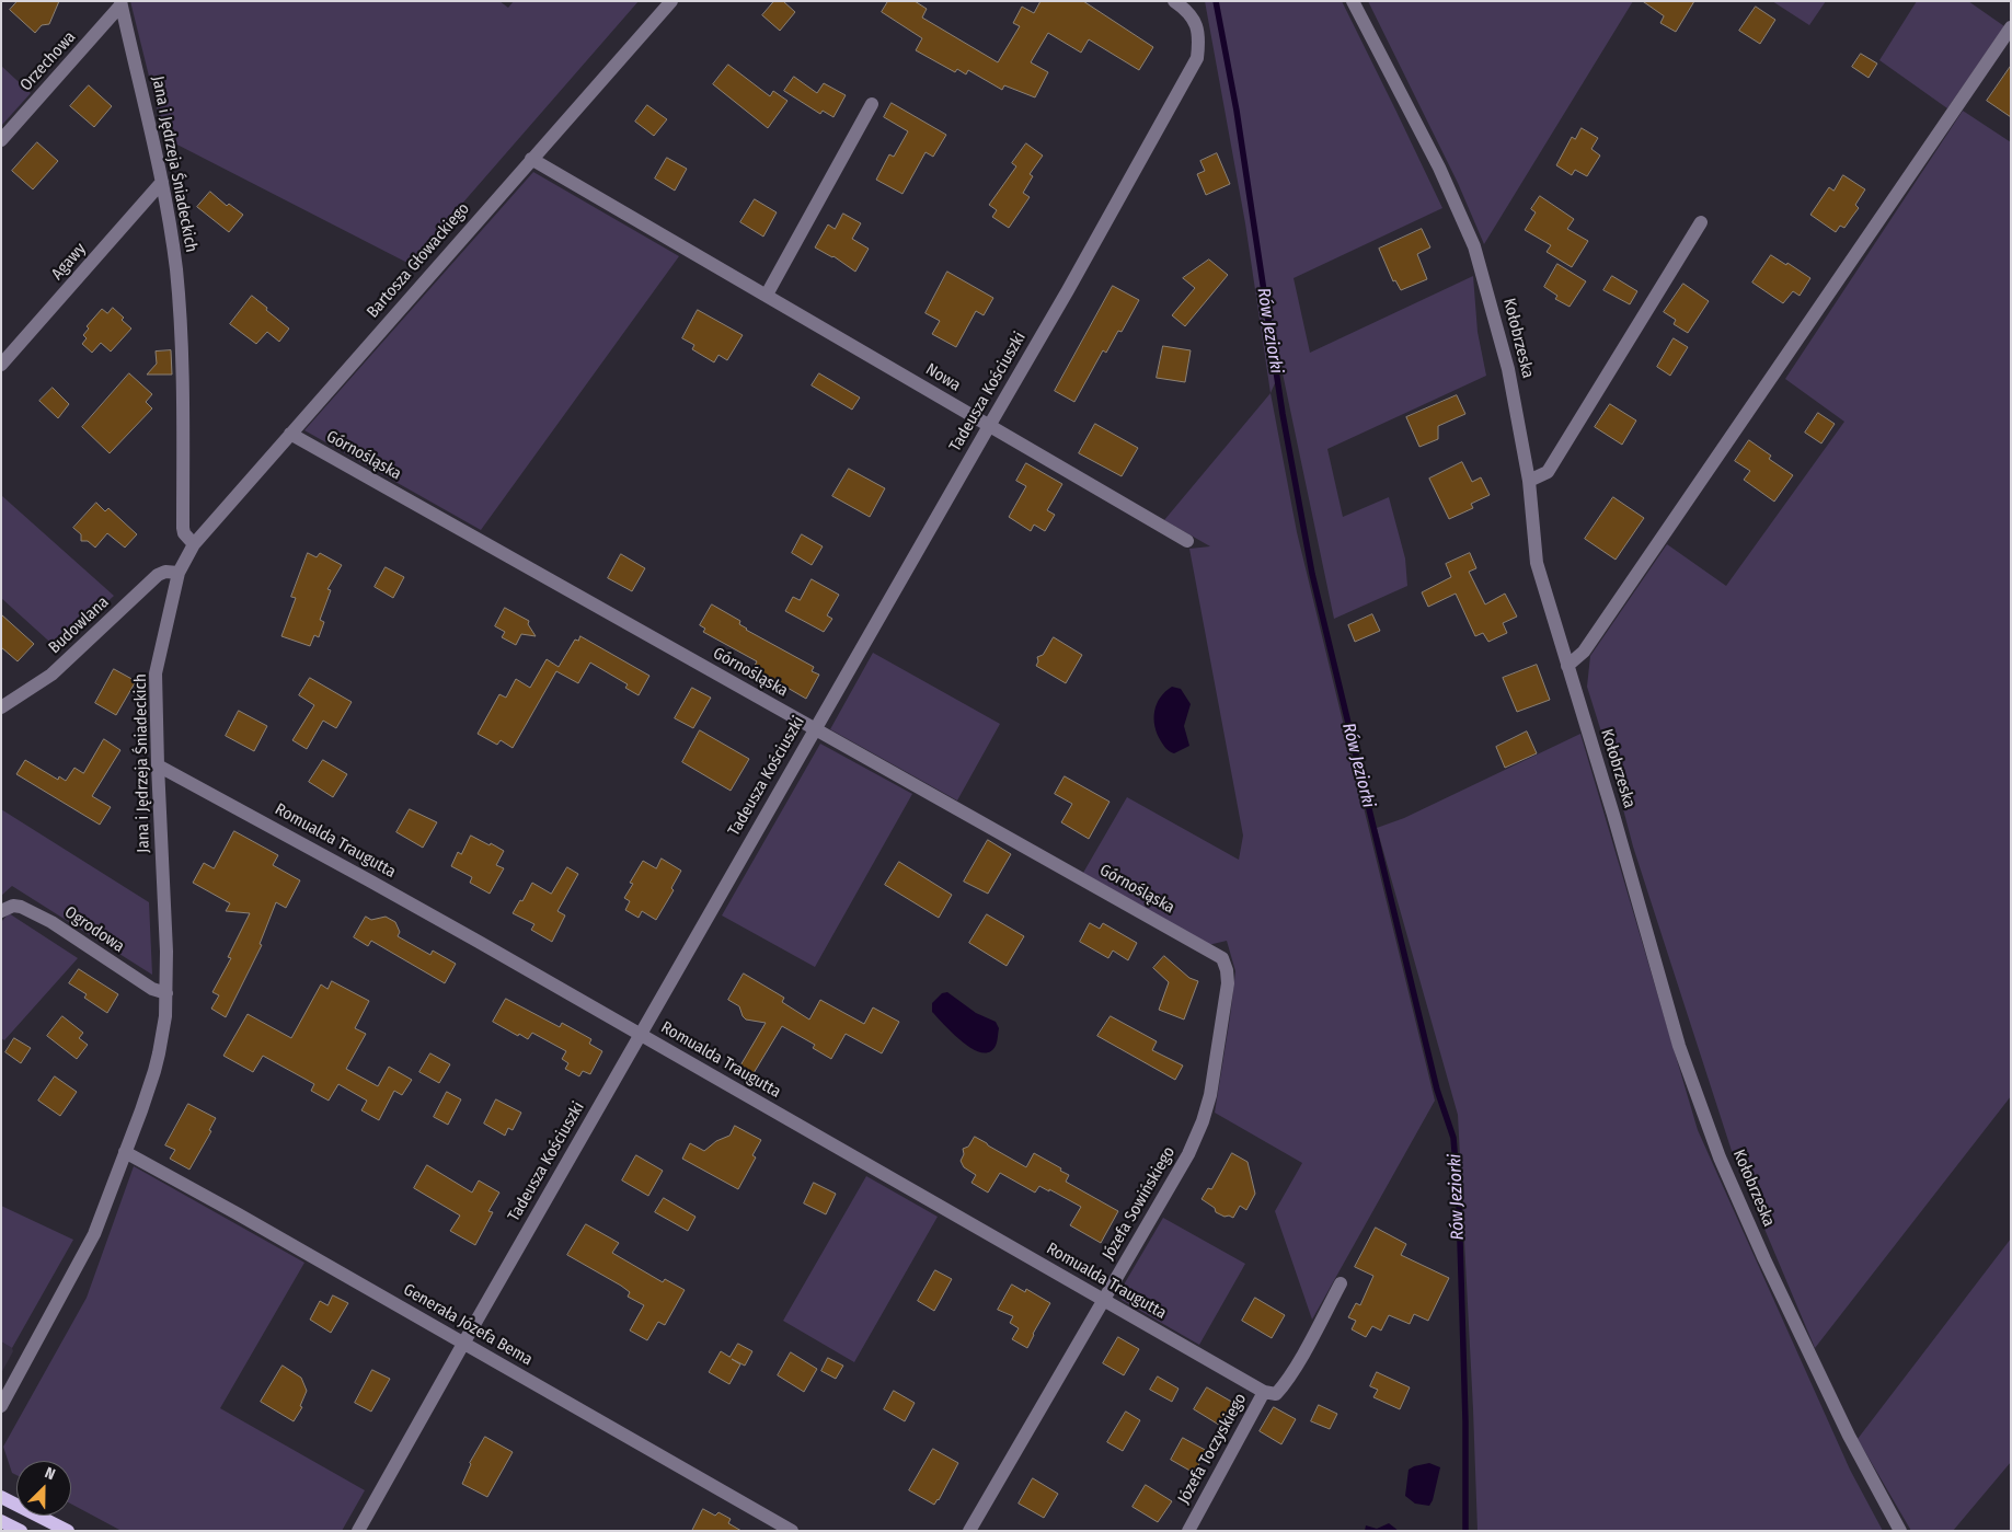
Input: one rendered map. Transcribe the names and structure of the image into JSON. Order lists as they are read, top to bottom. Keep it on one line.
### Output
{"streets":{"street":["Orzechowa","Jana i Jędrzeja Śniadeckich","Bartosza Głowackiego","Agawy","Kołobrzeska","Nowa","Tadeusza Kościuszki","Górnośląska","Budowlana","Romualda Traugutta","Ogrodowa","Józefa Sowińskiego","Generała Józefa Bema","Józefa Toczyskiego"]},"crossings":[["Orzechowa","Jana i Jędrzeja Śniadeckich"],["Jana i Jędrzeja Śniadeckich","Bartosza Głowackiego"],["Jana i Jędrzeja Śniadeckich","Agawy"],["Jana i Jędrzeja Śniadeckich","Budowlana"],["Jana i Jędrzeja Śniadeckich","Romualda Traugutta"],["Jana i Jędrzeja Śniadeckich","Ogrodowa"],["Jana i Jędrzeja Śniadeckich","Generała Józefa Bema"],["Bartosza Głowackiego","Nowa"],["Bartosza Głowackiego","Górnośląska"],["Nowa","Tadeusza Kościuszki"],["Tadeusza Kościuszki","Górnośląska"],["Tadeusza Kościuszki","Romualda Traugutta"],["Tadeusza Kościuszki","Generała Józefa Bema"],["Górnośląska","Józefa Sowińskiego"],["Romualda Traugutta","Józefa Sowińskiego"],["Romualda Traugutta","Józefa Toczyskiego"]],"water":["Rów Jeziorki"],"north":"top right"}
